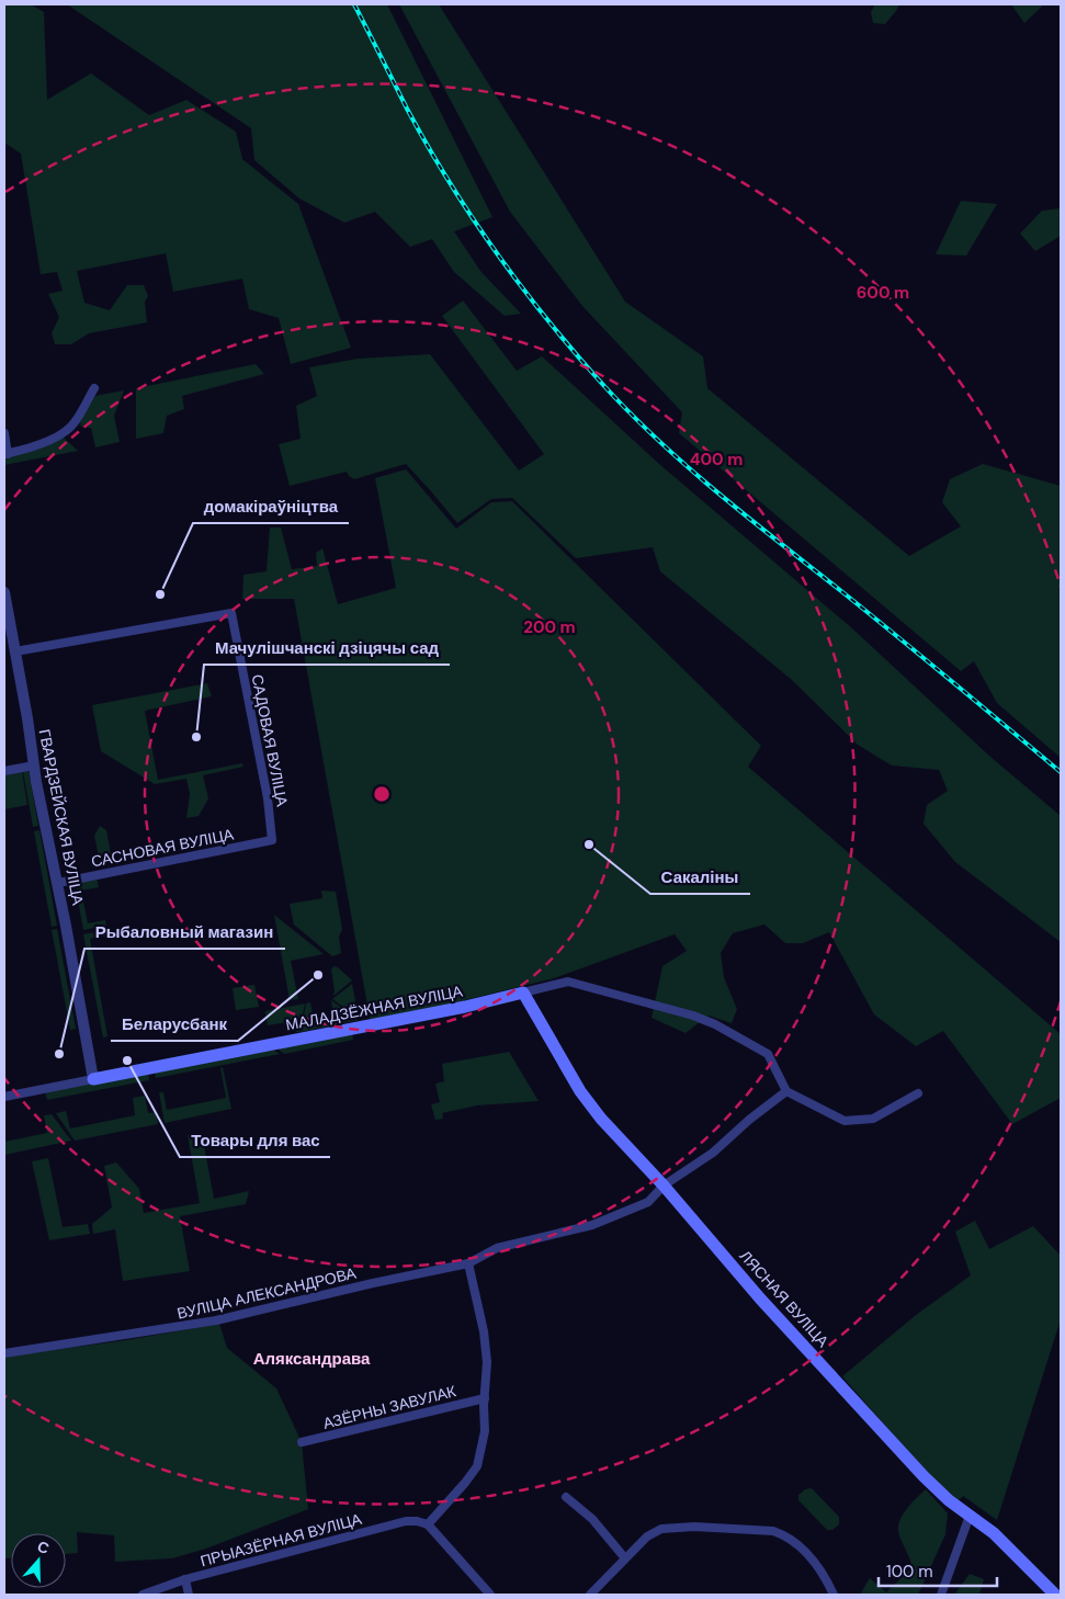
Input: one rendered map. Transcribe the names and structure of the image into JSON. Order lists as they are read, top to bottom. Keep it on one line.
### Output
{"streets":{"main road":["МАЛАДЗЁЖНАЯ ВУЛІЦА","ЛЯСНАЯ ВУЛІЦА"],"street":["САДОВАЯ ВУЛІЦА","ГВАРДЗЕЙСКАЯ ВУЛІЦА","САСНОВАЯ ВУЛІЦА","ВУЛІЦА АЛЕКСАНДРОВА","АЗЁРНЫ ЗАВУЛАК","ПРЫАЗЁРНАЯ ВУЛІЦА"]},"crossings":[["САДОВАЯ ВУЛІЦА","ГВАРДЗЕЙСКАЯ ВУЛІЦА"],["САДОВАЯ ВУЛІЦА","САСНОВАЯ ВУЛІЦА"],["ГВАРДЗЕЙСКАЯ ВУЛІЦА","САСНОВАЯ ВУЛІЦА"],["ГВАРДЗЕЙСКАЯ ВУЛІЦА","МАЛАДЗЁЖНАЯ ВУЛІЦА"],["МАЛАДЗЁЖНАЯ ВУЛІЦА","ЛЯСНАЯ ВУЛІЦА"],["ВУЛІЦА АЛЕКСАНДРОВА","ЛЯСНАЯ ВУЛІЦА"]],"districts":["Аляксандрава"],"places":["домакіраўніцтва","Мачулішчанскі дзіцячы сад","Сакаліны","Беларусбанк","Рыбаловный магазин","Товары для вас"],"scale_bar":"100 m","north":"top","rings":["600 m","400 m","200 m"]}
